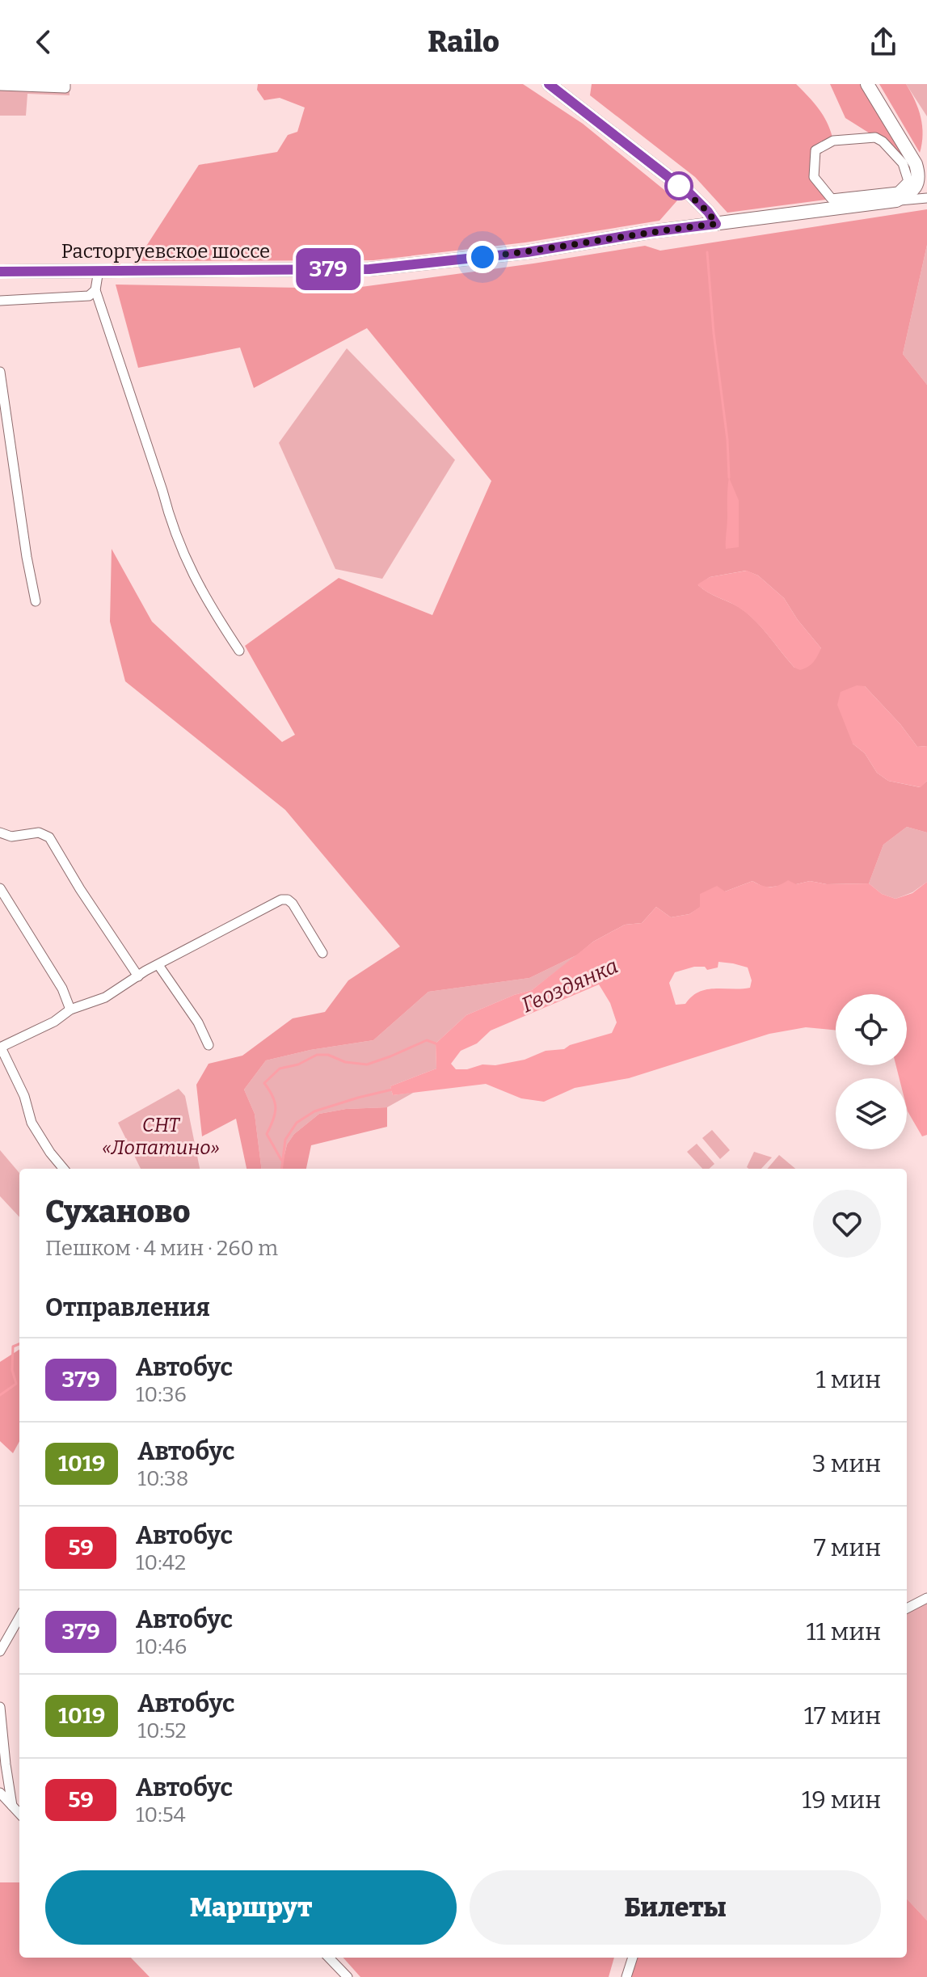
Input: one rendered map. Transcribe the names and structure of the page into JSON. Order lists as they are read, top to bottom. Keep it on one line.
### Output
{"streets":{"main road":["Расторгуевское шоссе"]},"water":["Гвоздянка"],"parks":["СНТ «Лопатино»"],"lines":["bus line 379"],"page":{"header":"Railo","on_map":"379","heading":[["Суханово","Пешком · 4 мин · 260 m"],"Отправления"],"list":[{"mark":"379","name":"Автобус","note":"10:36","value":"1 мин"},{"mark":"1019","name":"Автобус","note":"10:38","value":"3 мин"},{"mark":"59","name":"Автобус","note":"10:42","value":"7 мин"},{"mark":"379","name":"Автобус","note":"10:46","value":"11 мин"},{"mark":"1019","name":"Автобус","note":"10:52","value":"17 мин"},{"mark":"59","name":"Автобус","note":"10:54","value":"19 мин"}],"buttons":["Маршрут","Билеты"]}}
